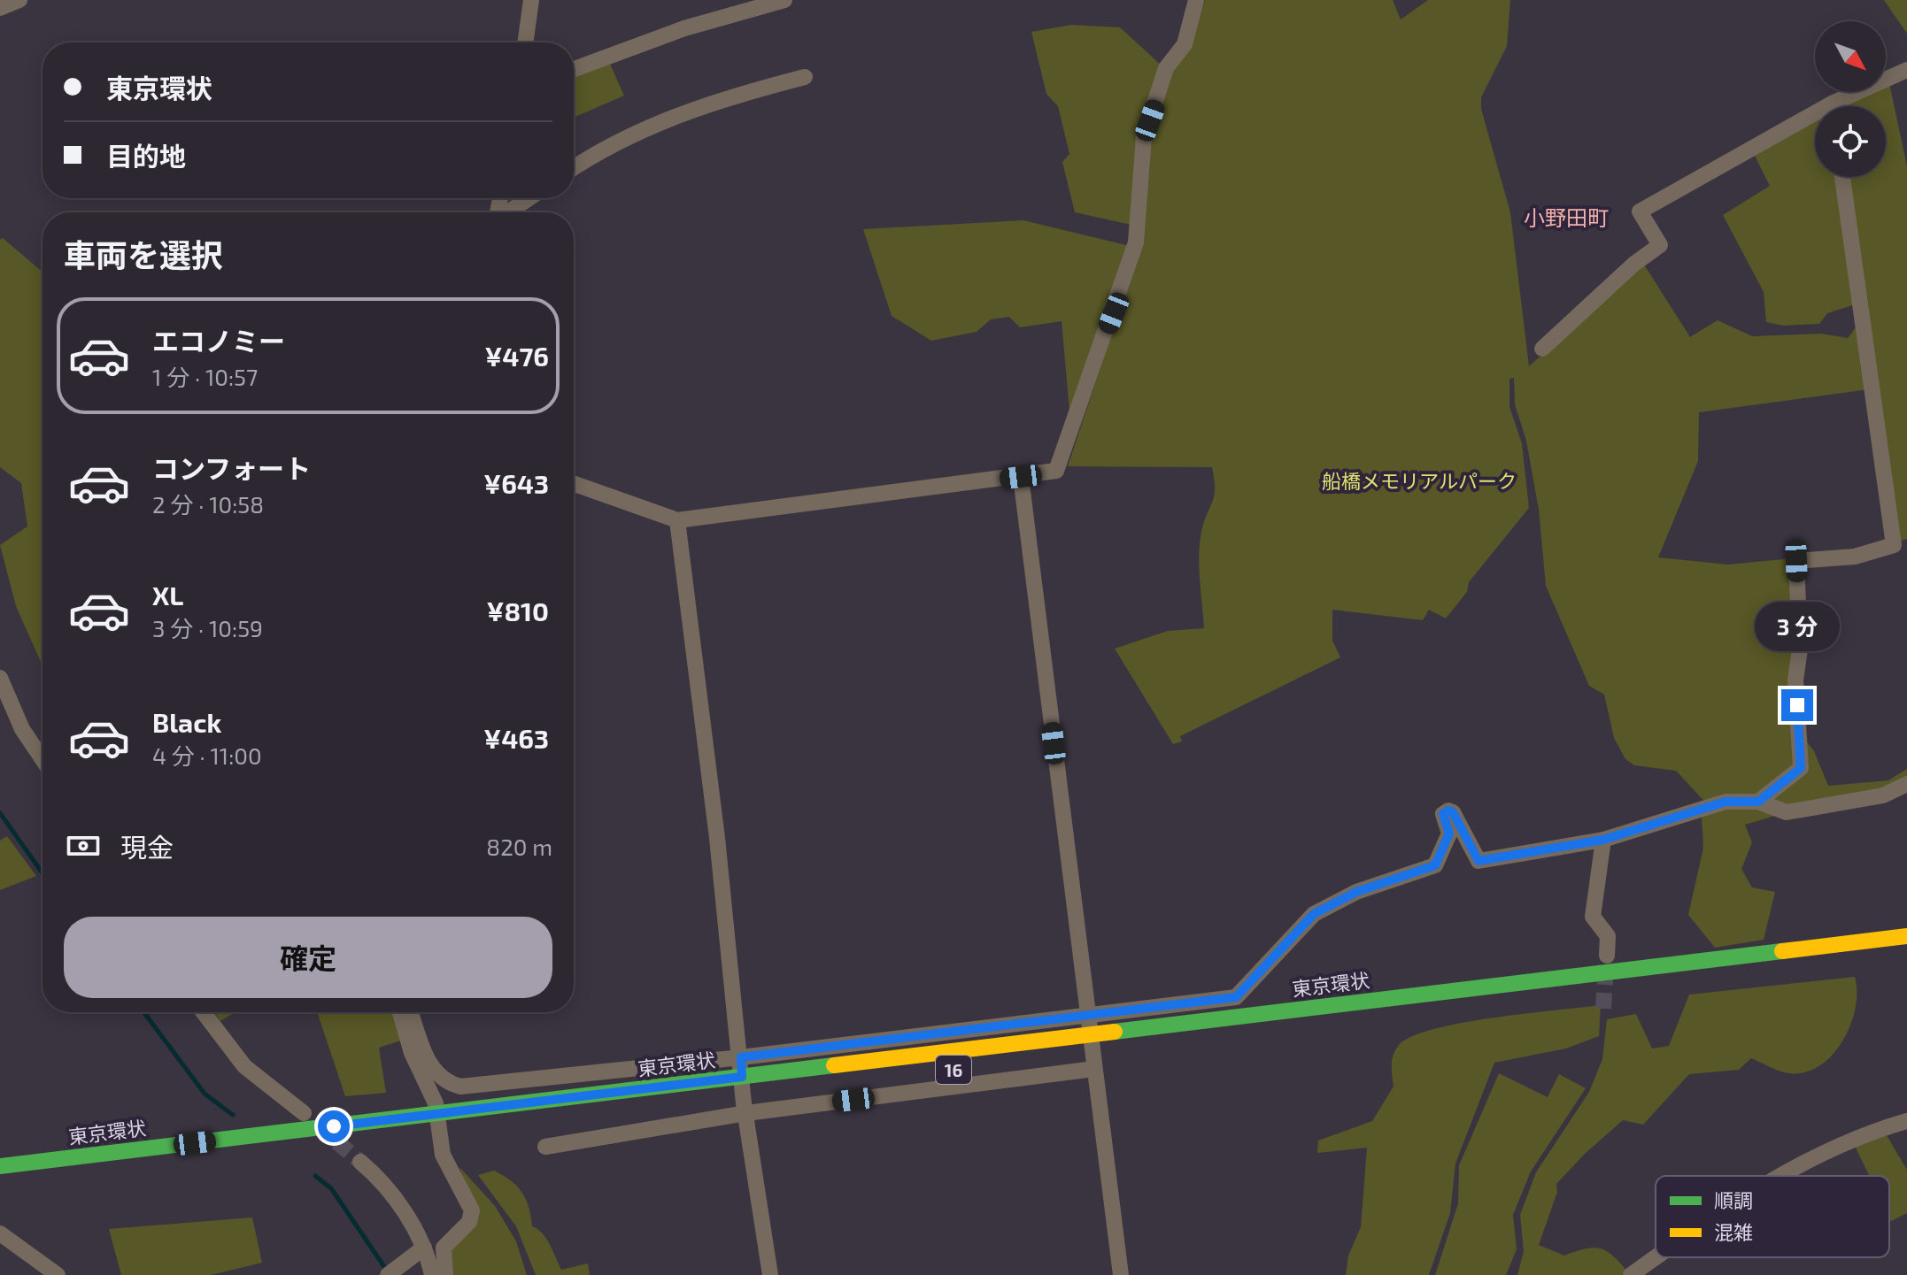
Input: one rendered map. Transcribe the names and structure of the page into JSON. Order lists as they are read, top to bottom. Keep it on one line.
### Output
{"streets":{"highway":["東京環状","16"]},"districts":["小野田町"],"parks":["船橋メモリアルパーク"],"legend":["順調","混雑"],"north":"bottom right","page":{"banner":["東京環状","目的地"],"heading":"車両を選択","list":[{"name":"エコノミー","note":"1 分 · 10:57","value":"¥476"},{"name":"コンフォート","note":"2 分 · 10:58","value":"¥643"},{"name":"XL","note":"3 分 · 10:59","value":"¥810"},{"name":"Black","note":"4 分 · 11:00","value":"¥463"}],"bubble":"3 分","pay":["現金","820 m"],"buttons":"確定"}}
